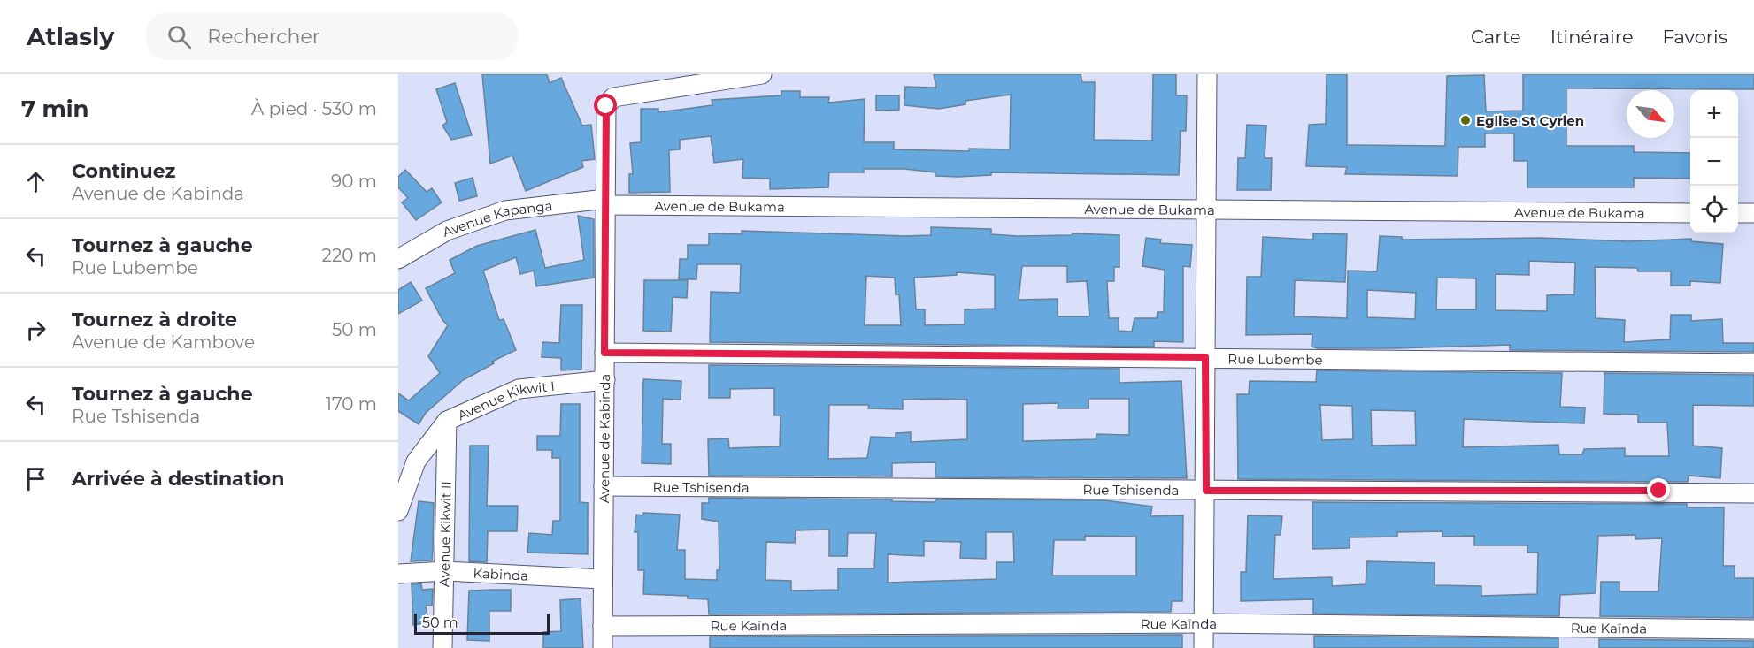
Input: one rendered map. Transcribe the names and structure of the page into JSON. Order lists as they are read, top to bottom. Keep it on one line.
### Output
{"streets":{"street":["Avenue de Bukama","Avenue Kapanga","Rue Lubembe","Avenue Kikwit I","Avenue de Kabinda","Rue Tshisenda","Avenue Kikwit II","Kabinda","Rue Kaïnda"]},"crossings":[["Avenue de Bukama","Avenue Kapanga"],["Avenue de Bukama","Avenue de Kabinda"],["Avenue Kapanga","Avenue de Kabinda"],["Rue Lubembe","Avenue de Kabinda"],["Avenue Kikwit I","Avenue de Kabinda"],["Avenue Kikwit I","Avenue Kikwit II"],["Avenue de Kabinda","Rue Tshisenda"],["Avenue de Kabinda","Kabinda"],["Avenue de Kabinda","Rue Kaïnda"],["Avenue Kikwit II","Kabinda"]],"places":["Eglise St Cyrien"],"scale_bar":"50 m","north":"bottom right","page":{"header":"Atlasly","search":"Rechercher","nav":["Carte","Itinéraire","Favoris"],"heading":["7 min","À pied · 530 m"],"map_buttons":["+","−"],"list":[["Continuez","Avenue de Kabinda","90 m"],["Tournez à gauche","Rue Lubembe","220 m"],["Tournez à droite","Avenue de Kambove","50 m"],["Tournez à gauche","Rue Tshisenda","170 m"],"Arrivée à destination"],"scale":"50 m"}}
